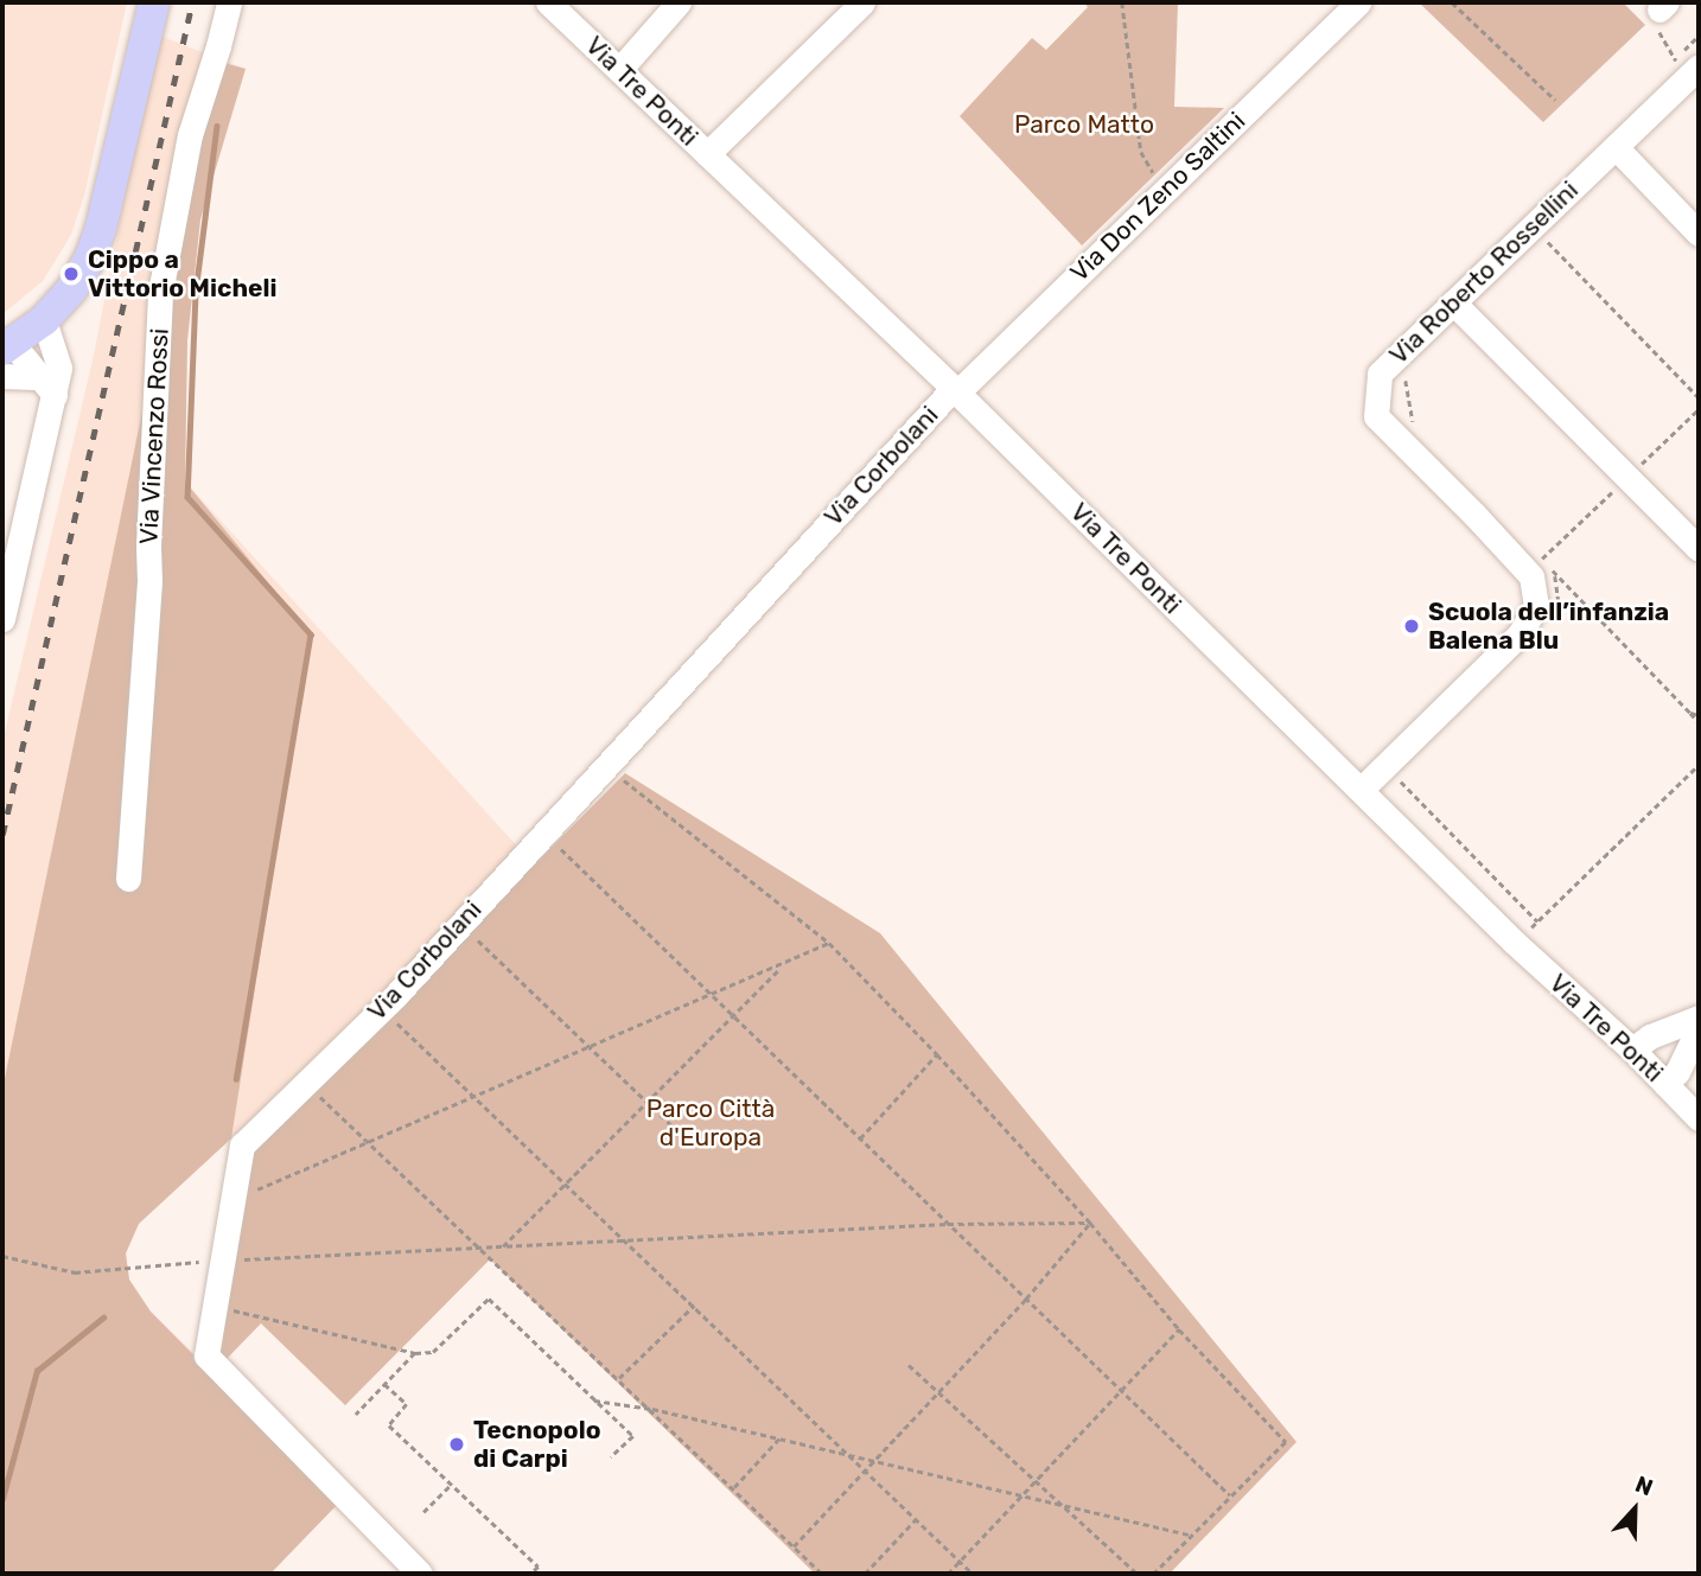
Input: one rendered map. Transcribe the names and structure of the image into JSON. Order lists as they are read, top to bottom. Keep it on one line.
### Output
{"streets":{"street":["Via Tre Ponti","Via Don Zeno Saltini","Via Roberto Rossellini","Via Vincenzo Rossi","Via Corbolani"]},"crossings":[["Via Tre Ponti","Via Don Zeno Saltini"],["Via Tre Ponti","Via Roberto Rossellini"],["Via Tre Ponti","Via Corbolani"],["Via Don Zeno Saltini","Via Corbolani"]],"parks":["Parco Matto","Parco Città d'Europa"],"places":["Cippo a Vittorio Micheli","Scuola dell’infanzia Balena Blu","Tecnopolo di Carpi"],"north":"top"}
